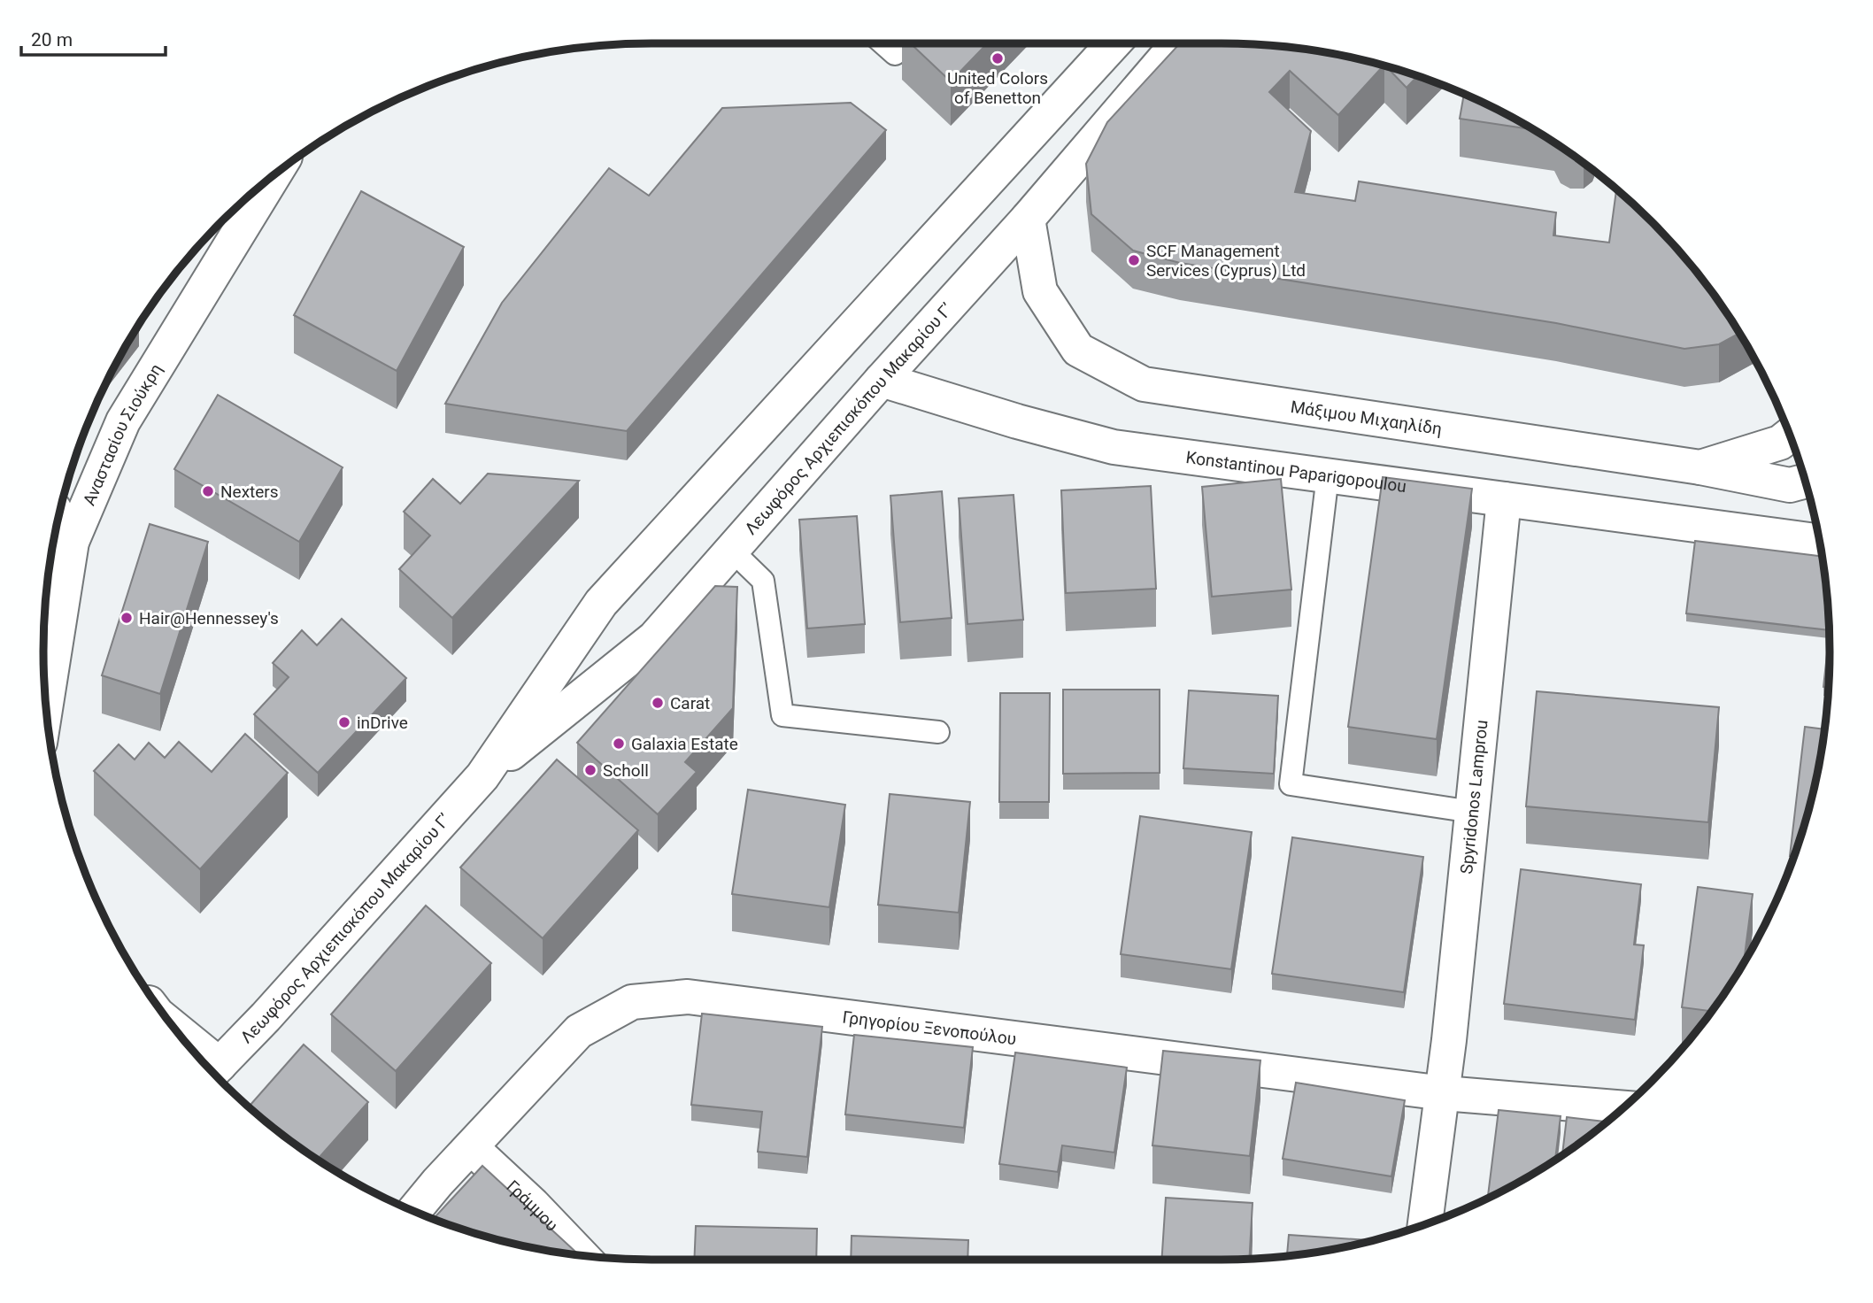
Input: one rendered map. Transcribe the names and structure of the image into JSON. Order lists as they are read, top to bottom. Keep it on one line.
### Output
{"streets":{"street":["Μάξιμου Μιχαηλίδη","Λεωφόρος Αρχιεπισκόπου Μακαρίου Γ’","Αναστασίου Σιούκρη","Konstantinou Paparigopoulou","Spyridonos Lamprou","Γρηγορίου Ξενοπούλου","Γράμμου"]},"crossings":[["Μάξιμου Μιχαηλίδη","Λεωφόρος Αρχιεπισκόπου Μακαρίου Γ’"],["Λεωφόρος Αρχιεπισκόπου Μακαρίου Γ’","Konstantinou Paparigopoulou"],["Konstantinou Paparigopoulou","Spyridonos Lamprou"],["Spyridonos Lamprou","Γρηγορίου Ξενοπούλου"],["Γρηγορίου Ξενοπούλου","Γράμμου"]],"places":["United Colors of Benetton","SCF Management Services (Cyprus) Ltd","Nexters","Hair@Hennessey's","Carat","inDrive","Galaxia Estate","Scholl"],"scale_bar":"20 m"}
